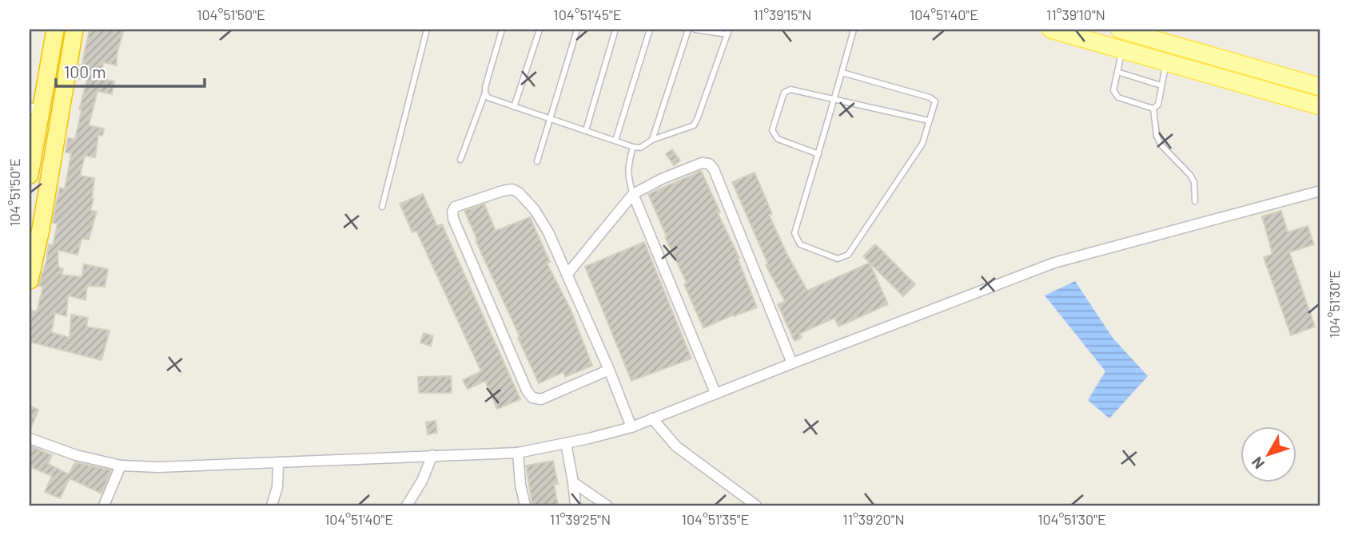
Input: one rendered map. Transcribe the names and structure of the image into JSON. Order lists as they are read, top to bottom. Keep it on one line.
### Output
{"scale_bar":"100 m","north":"bottom left","coordinates":["104°51'50\"E","104°51'45\"E","11°39'15\"N","104°51'40\"E","11°39'10\"N","104°51'30\"E","11°39'25\"N","104°51'35\"E","11°39'20\"N"]}
